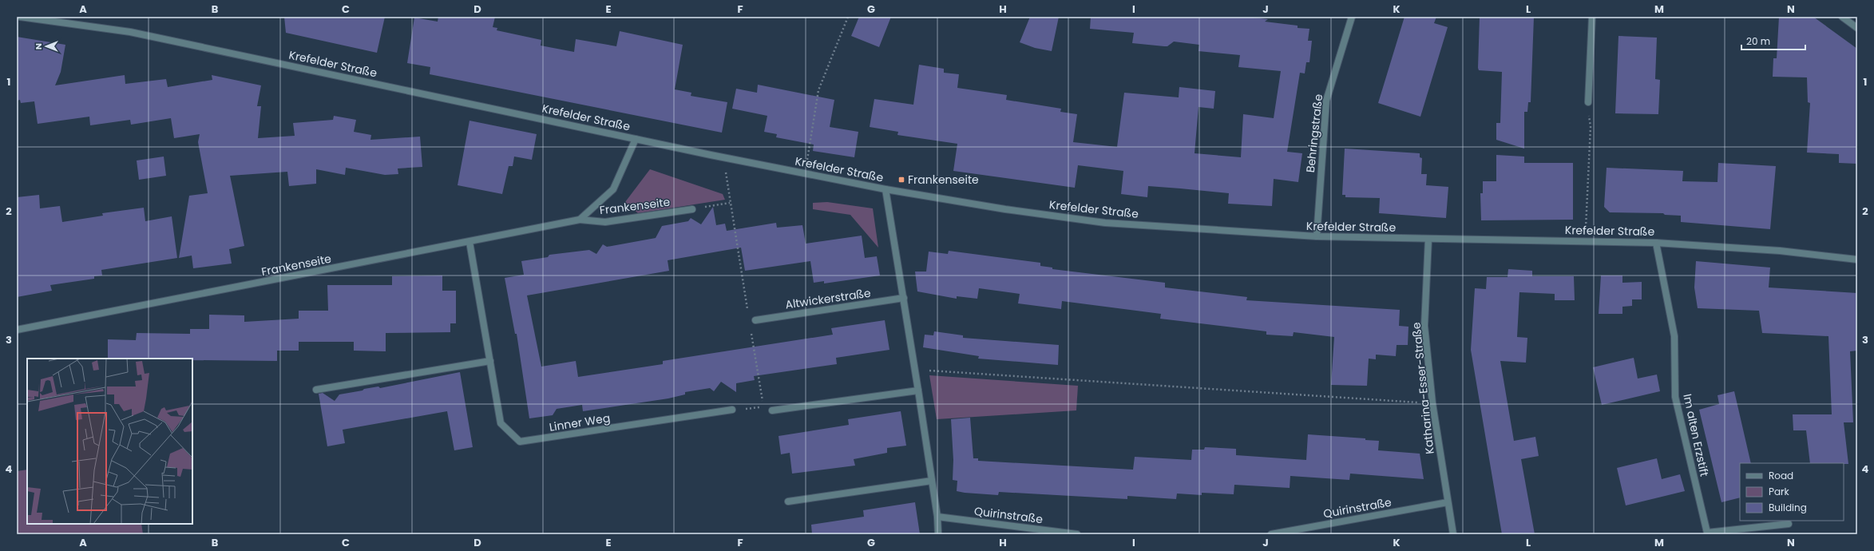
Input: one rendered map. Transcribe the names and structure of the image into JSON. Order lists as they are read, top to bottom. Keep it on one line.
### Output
{"streets":{"street":["Krefelder Straße","Behringstraße","Frankenseite","Altwickerstraße","Katharina-Esser-Straße","Linner Weg","Im alten Erzstift","Quirinstraße"]},"crossings":[["Krefelder Straße","Behringstraße"],["Krefelder Straße","Frankenseite"],["Krefelder Straße","Katharina-Esser-Straße"],["Krefelder Straße","Im alten Erzstift"],["Frankenseite","Linner Weg"],["Katharina-Esser-Straße","Quirinstraße"]],"places":{"transit":["Frankenseite"]},"legend":["Road","Park","Building"],"scale_bar":"20 m","north":"left","grid":{"columns":["A","B","C","D","E","F","G","H","I","J","K","L","M","N"],"rows":["1","2","3","4"]}}
